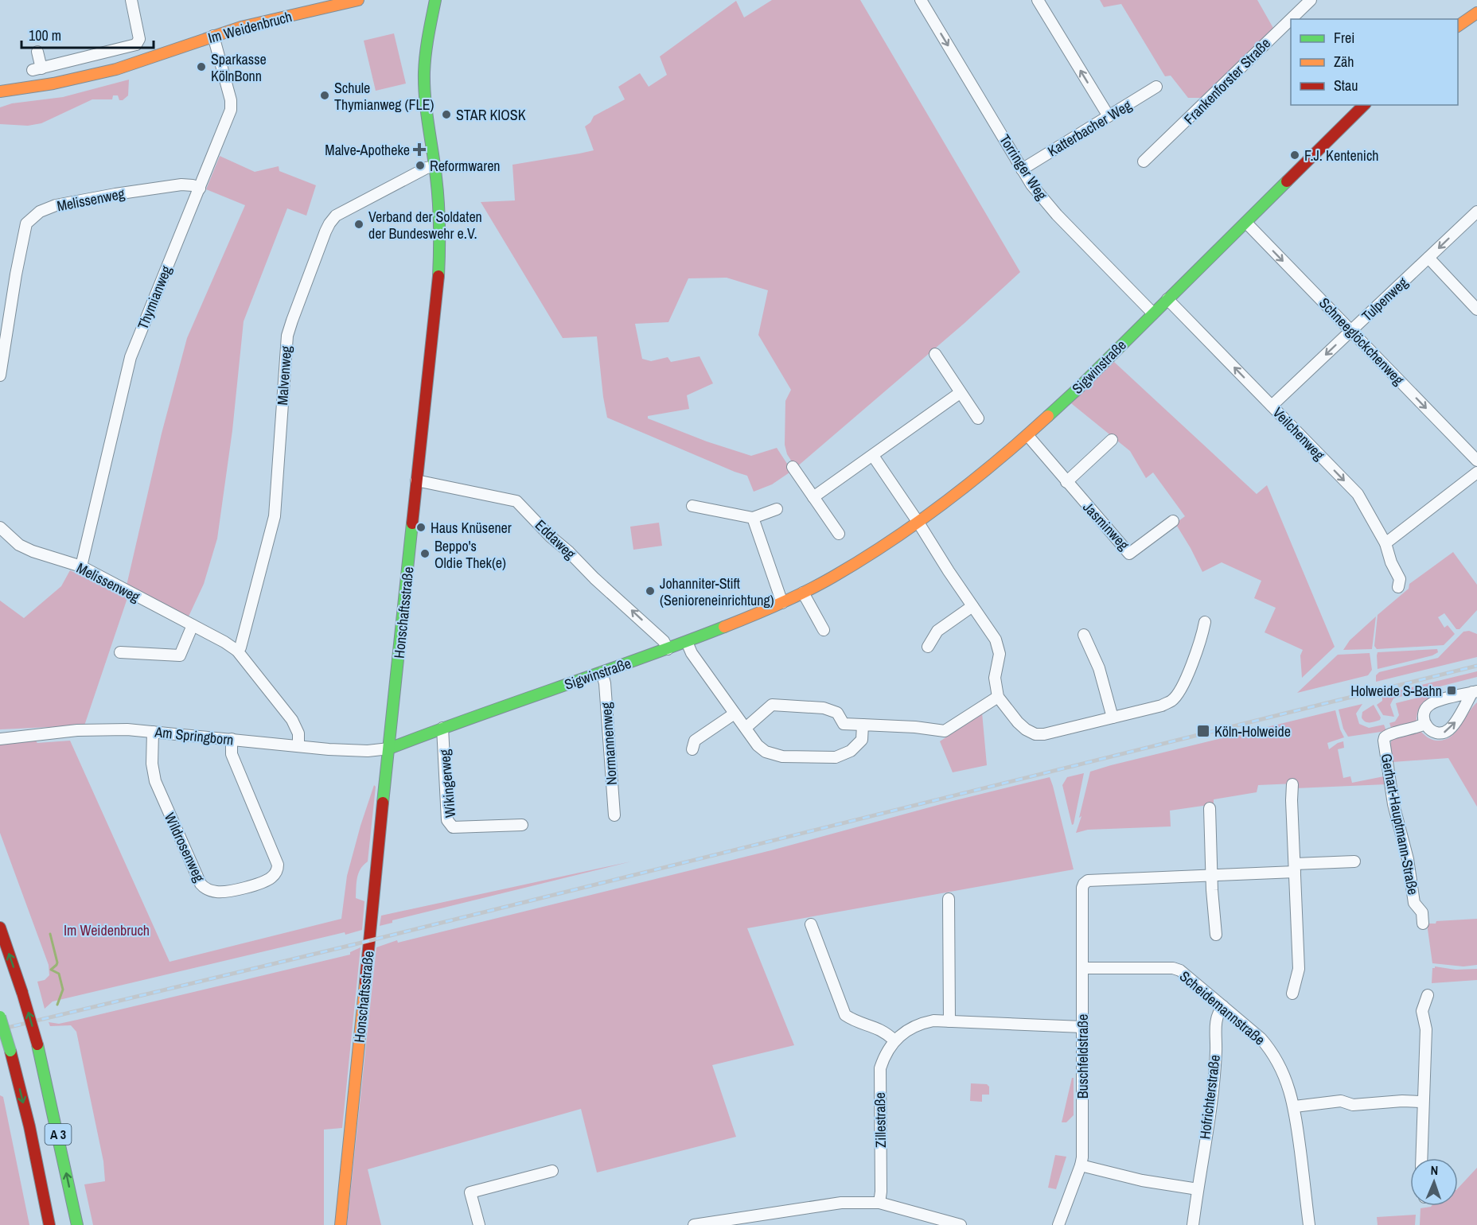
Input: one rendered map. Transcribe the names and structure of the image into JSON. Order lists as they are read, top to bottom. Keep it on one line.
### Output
{"streets":{"main road":["Im Weidenbruch","Sigwinstraße","Honschaftsstraße","A 3"],"street":["Frankenforster Straße","Katterbacher Weg","Torringer Weg","Melissenweg","Thymianweg","Tulpenweg","Schneeglöckchenweg","Malvenweg","Veilchenweg","Jasminweg","Eddaweg","Am Springborn","Normannenweg","Wikingerweg","Gerhart-Hauptmann-Straße","Wildrosenweg","Scheidemannstraße","Buschfeldstraße","Hofrichterstraße","Zillestraße"]},"crossings":[["Im Weidenbruch","Thymianweg"],["Katterbacher Weg","Torringer Weg"],["Torringer Weg","Sigwinstraße"],["Melissenweg","Thymianweg"],["Melissenweg","Malvenweg"],["Melissenweg","Am Springborn"],["Tulpenweg","Schneeglöckchenweg"],["Tulpenweg","Veilchenweg"],["Schneeglöckchenweg","Sigwinstraße"],["Sigwinstraße","Veilchenweg"],["Sigwinstraße","Jasminweg"],["Sigwinstraße","Eddaweg"],["Sigwinstraße","Honschaftsstraße"],["Sigwinstraße","Am Springborn"],["Sigwinstraße","Normannenweg"],["Sigwinstraße","Wikingerweg"],["Malvenweg","Honschaftsstraße"],["Eddaweg","Honschaftsstraße"],["Honschaftsstraße","Am Springborn"],["Am Springborn","Wildrosenweg"],["Scheidemannstraße","Buschfeldstraße"],["Scheidemannstraße","Hofrichterstraße"],["Buschfeldstraße","Zillestraße"]],"one_way":["Torringer Weg","Tulpenweg","Schneeglöckchenweg","Eddaweg"],"parks":["Im Weidenbruch"],"places":{"other":["Sparkasse KölnBonn","Schule Thymianweg (FLE)","STAR KIOSK","F.J. Kentenich","Reformwaren","Verband der Soldaten der Bundeswehr e.V.","Haus Knüsener","Beppo's Oldie Thek(e)","Johanniter-Stift (Senioreneinrichtung)"],"health":["Malve-Apotheke"],"transit":["Holweide S-Bahn","Köln-Holweide"]},"legend":["Frei","Zäh","Stau"],"scale_bar":"100 m","north":"top"}
